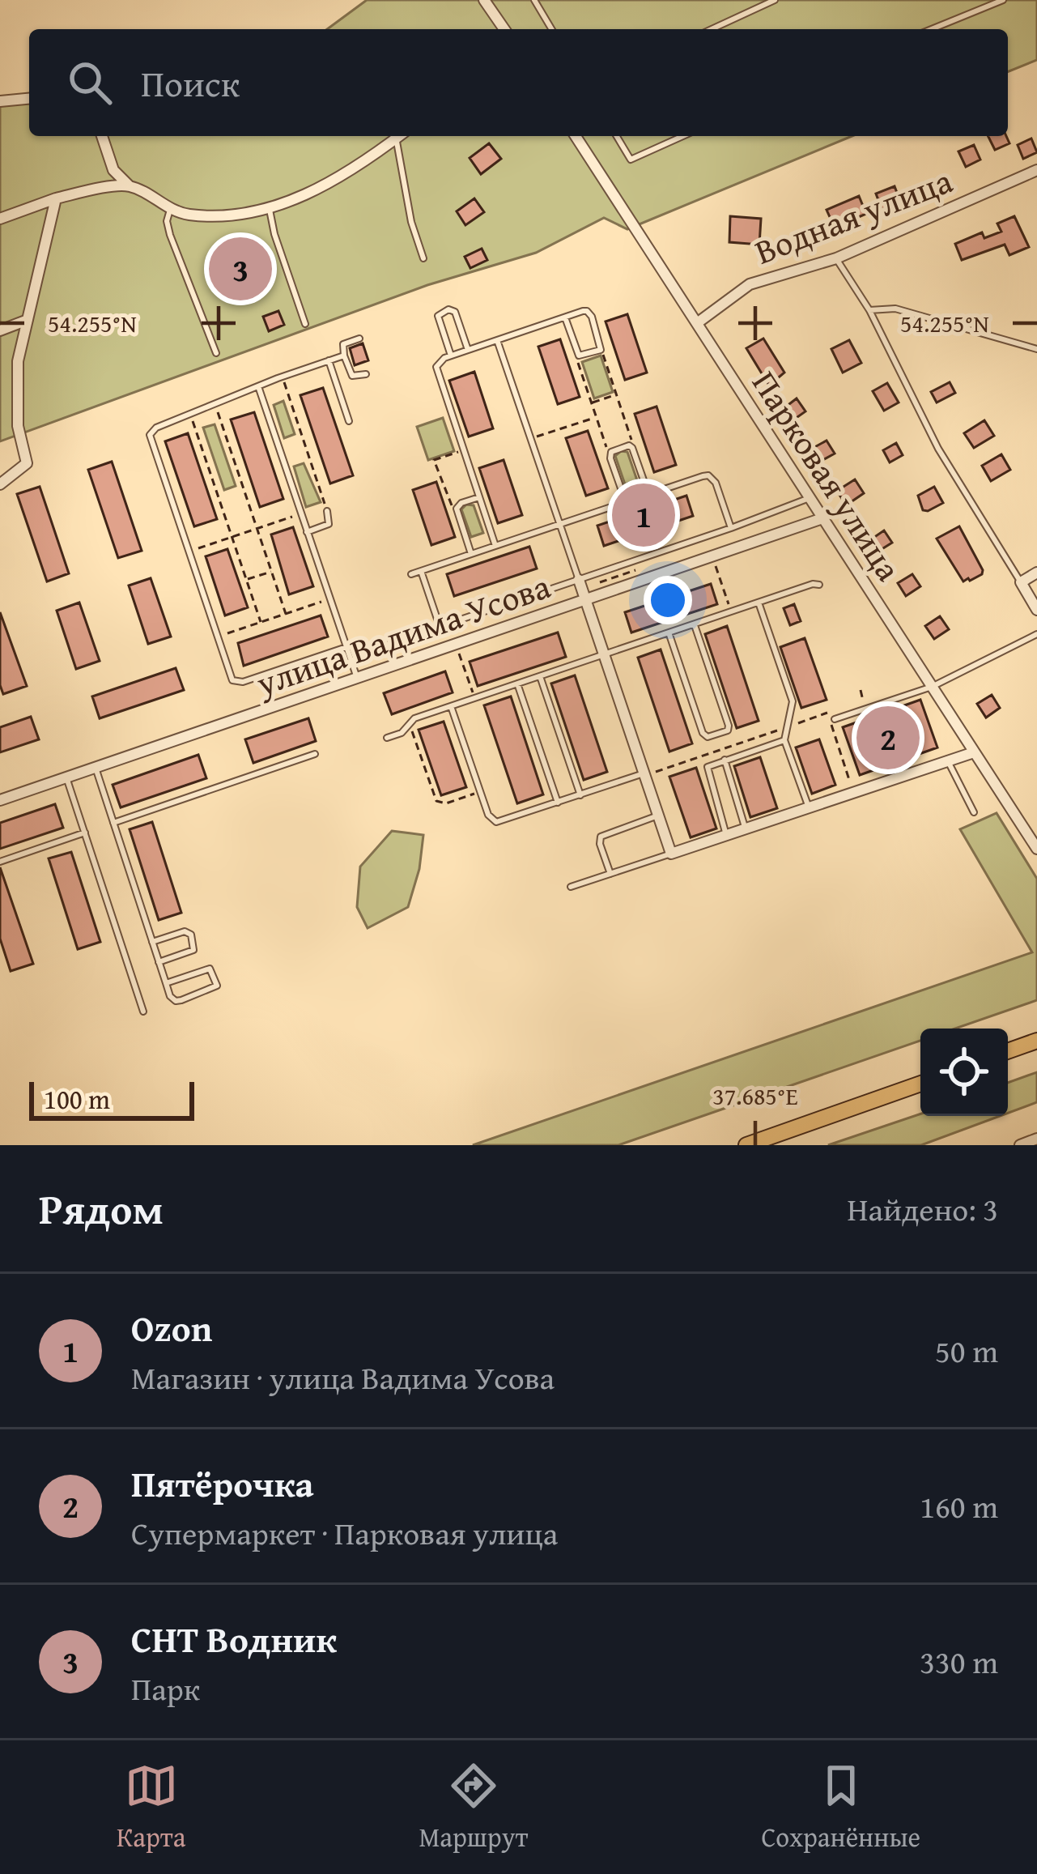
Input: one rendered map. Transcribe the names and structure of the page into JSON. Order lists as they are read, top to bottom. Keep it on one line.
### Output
{"streets":{"street":["Водная улица","Парковая улица","улица Вадима Усова"]},"crossings":[["Водная улица","Парковая улица"],["Парковая улица","улица Вадима Усова"]],"scale_bar":"100 m","page":{"search":"Поиск","pins":["3","1","2"],"scale":"100 m","heading":["Рядом","Найдено: 3"],"list":[{"mark":"1","name":"Ozon","note":"Магазин · улица Вадима Усова","value":"50 m"},{"mark":"2","name":"Пятёрочка","note":"Супермаркет · Парковая улица","value":"160 m"},{"mark":"3","name":"СНТ Водник","note":"Парк","value":"330 m"}],"nav":["Карта","Маршрут","Сохранённые"]},"coordinates":["54.255°N","37.685°E"]}
